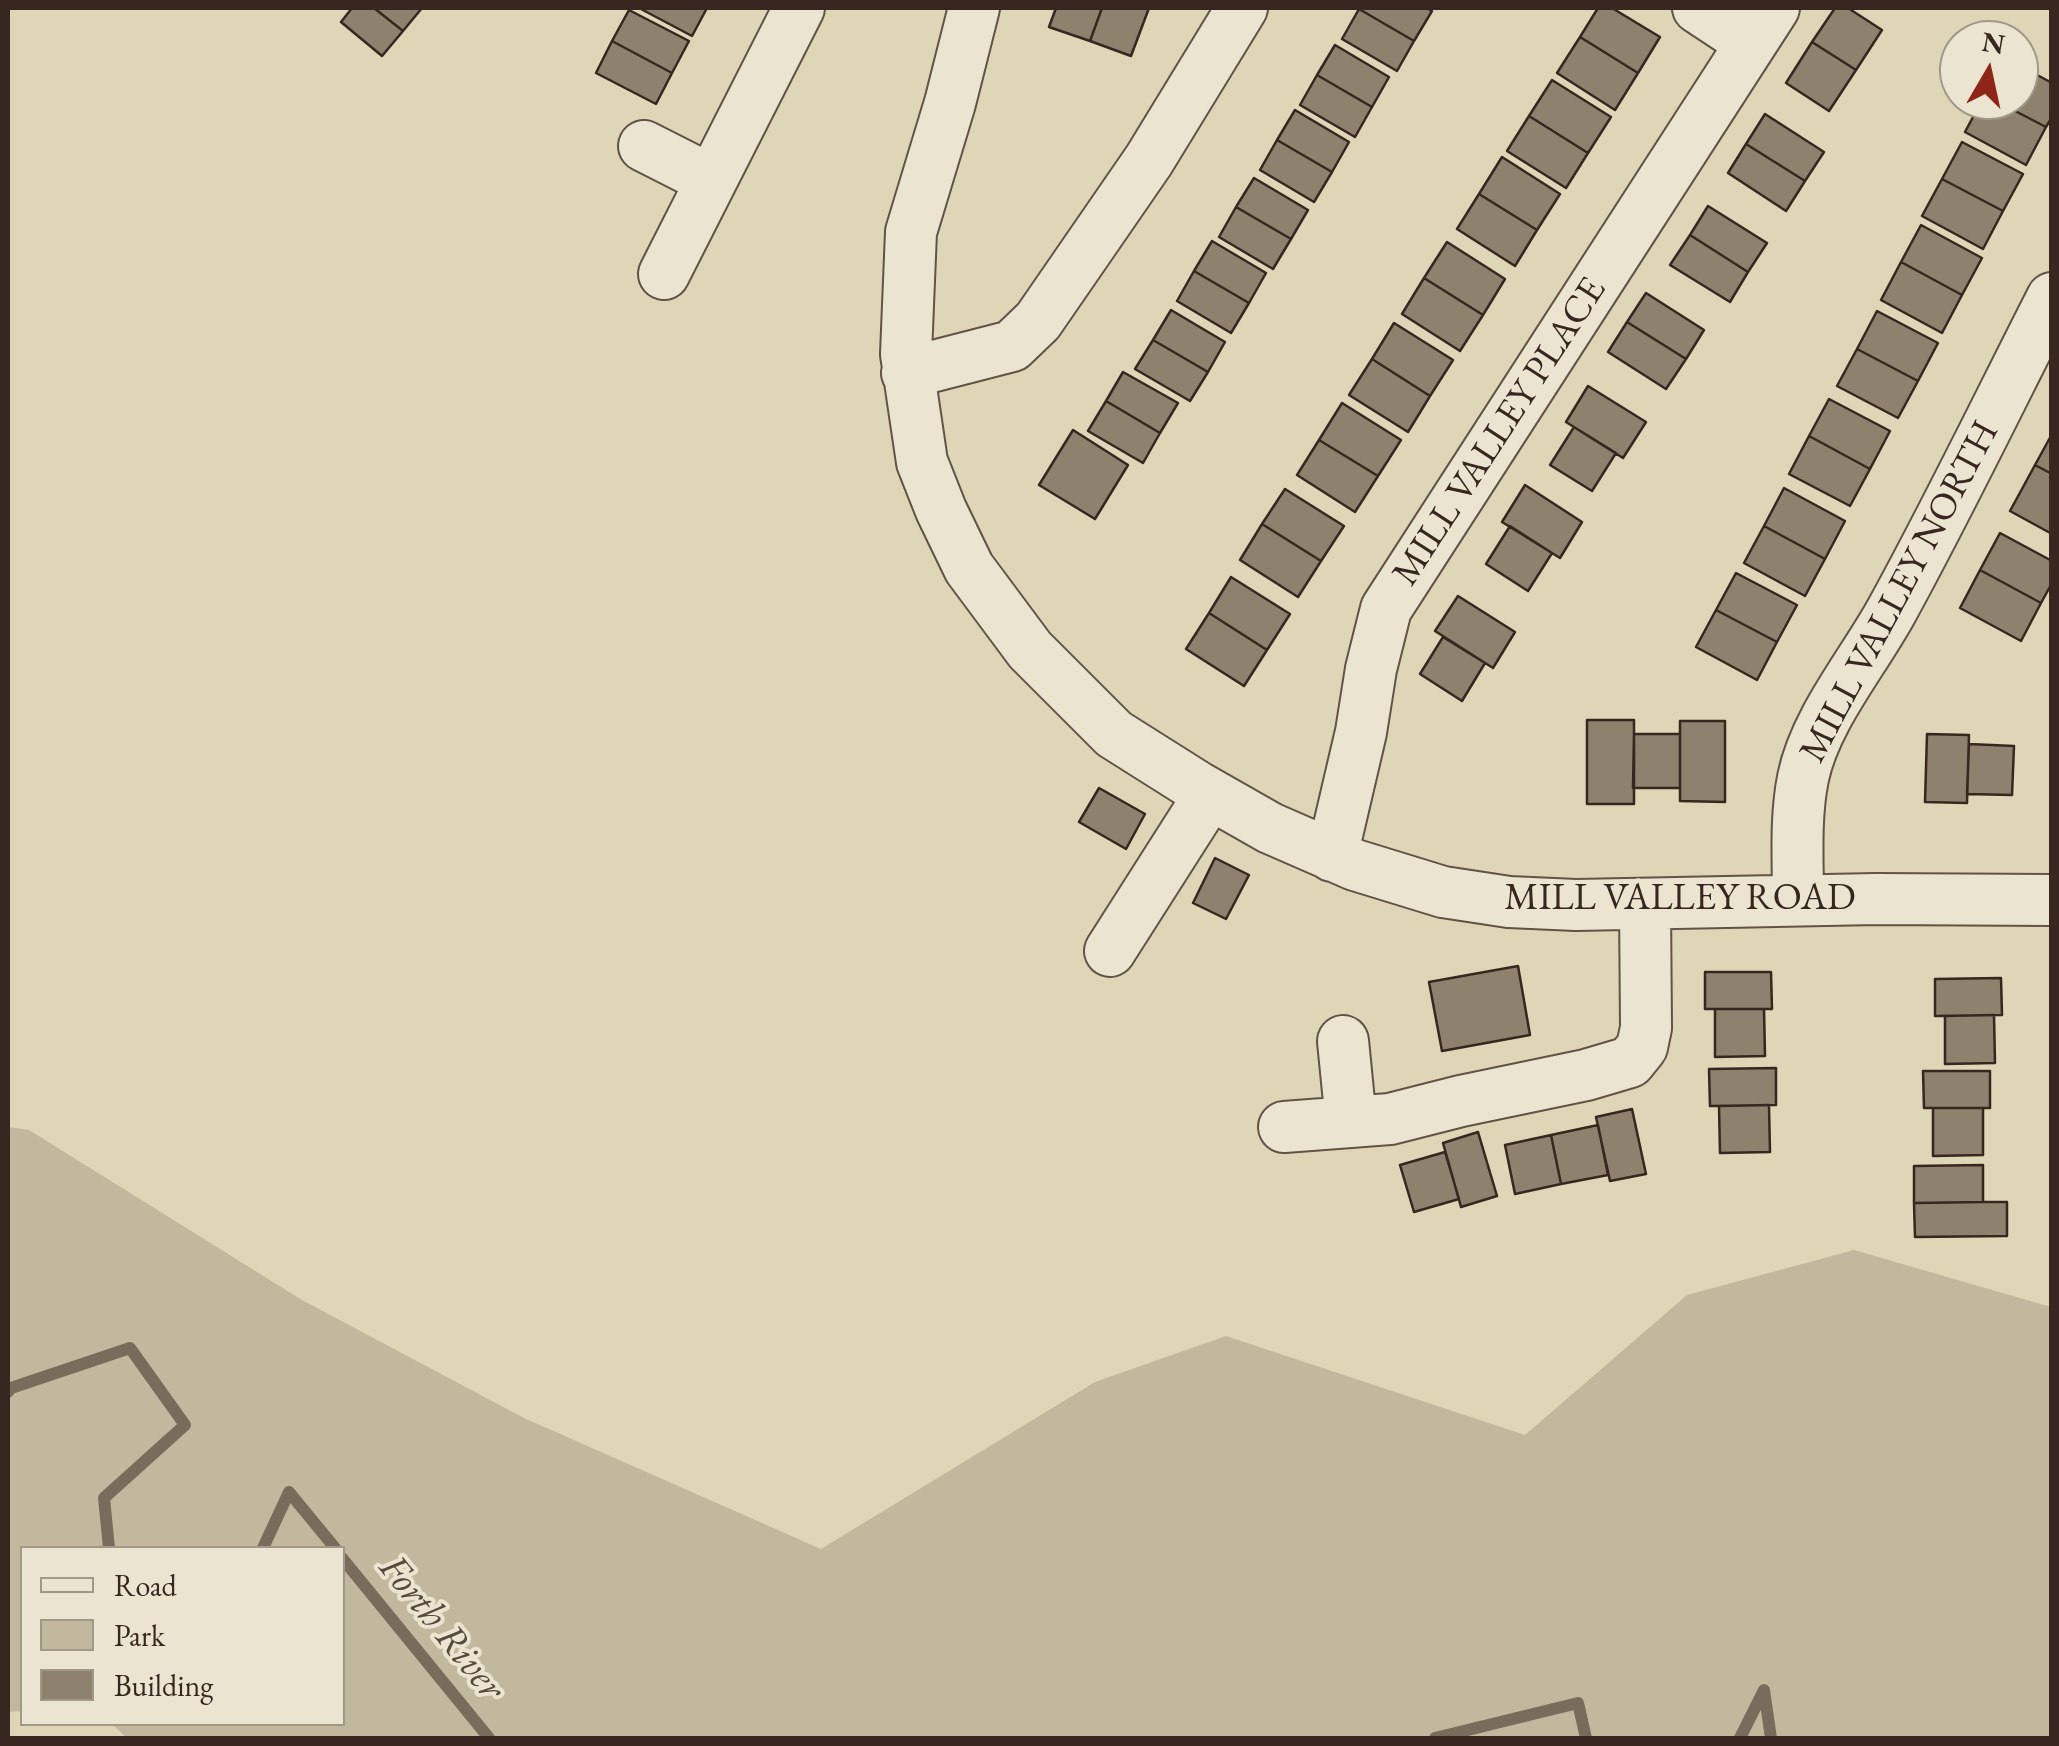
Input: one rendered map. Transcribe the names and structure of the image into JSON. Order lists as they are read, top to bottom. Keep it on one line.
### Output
{"streets":{"street":["MILL VALLEY PLACE","MILL VALLEY NORTH","MILL VALLEY ROAD"]},"crossings":[["MILL VALLEY PLACE","MILL VALLEY ROAD"],["MILL VALLEY NORTH","MILL VALLEY ROAD"]],"water":["Forth River"],"legend":["Road","Park","Building"],"north":"top"}
